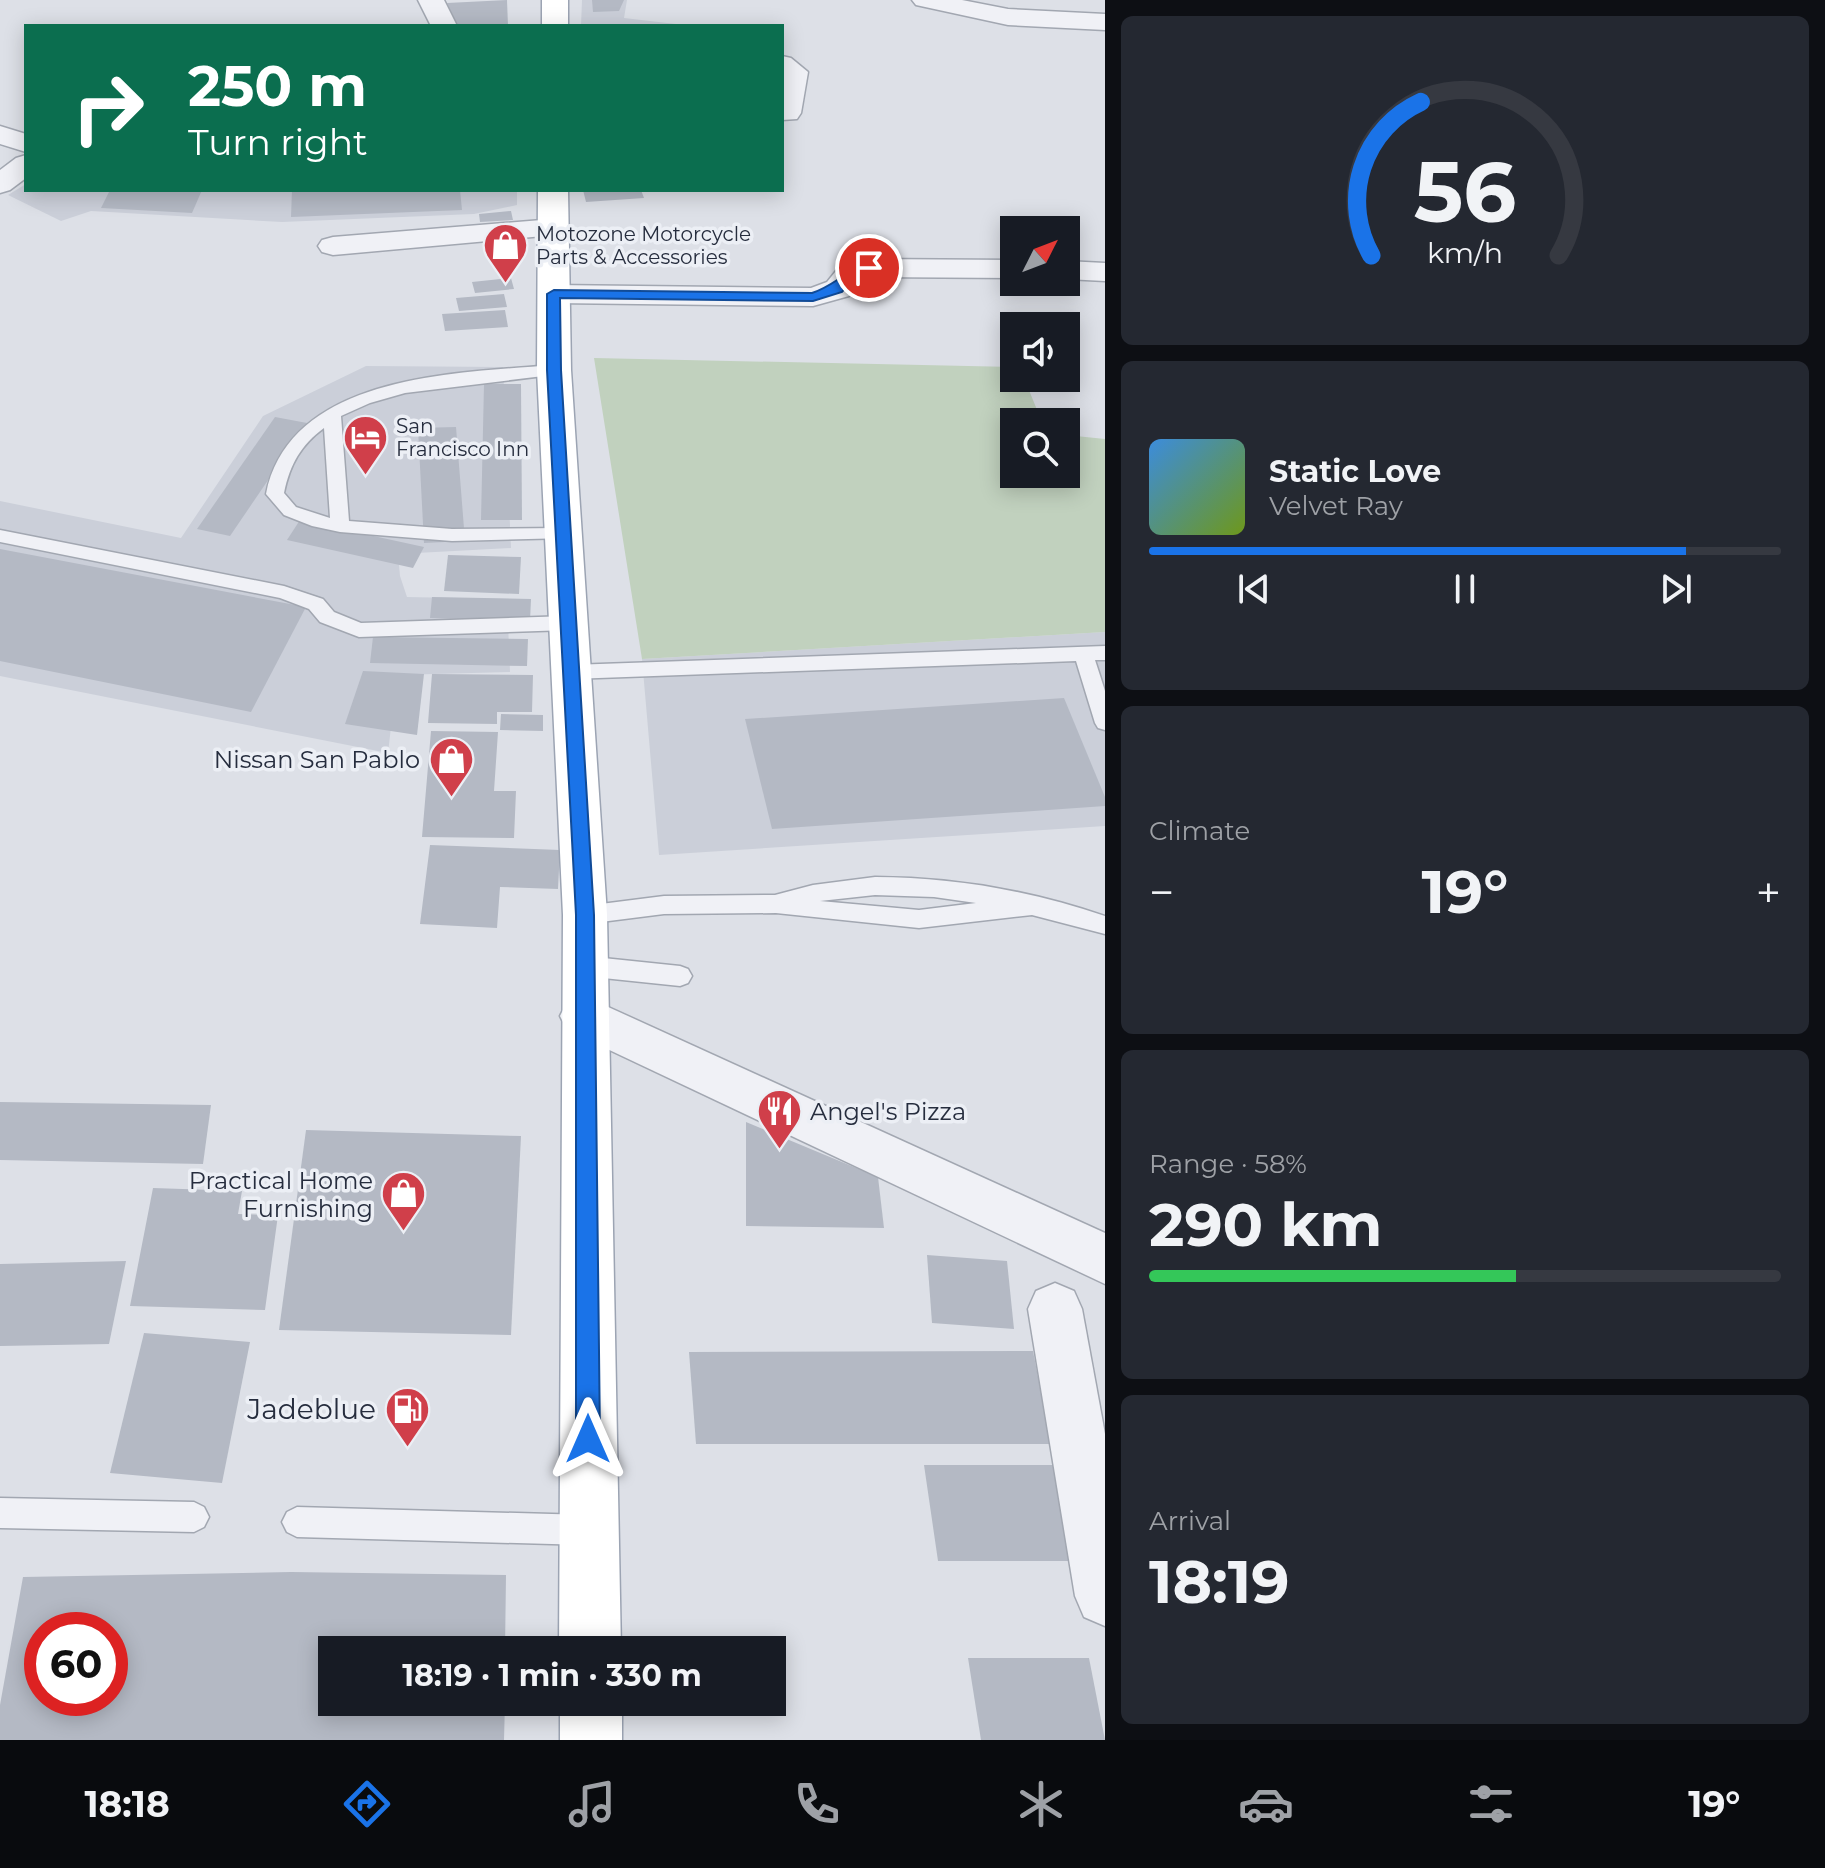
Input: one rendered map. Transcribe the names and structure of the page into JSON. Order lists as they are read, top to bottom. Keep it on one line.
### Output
{"places":{"shop":["Motozone Motorcycle Parts & Accessories","Nissan San Pablo","Practical Home Furnishing"],"hotel":["San Francisco Inn"],"restaurant":["Angel's Pizza"],"fuel station":["Jadeblue"]},"north":"top right","page":{"turn":["250 m","Turn right"],"song":["Static Love","Velvet Ray"],"tile":["Climate",["Range · 58%","290 km"],["Arrival","18:19"]],"heat":["−","19°","+"],"limit":"60","trip":"18:19 · 1 min · 330 m","tabs":["18:18","19°"],"gauge":["56","km/h"]}}
